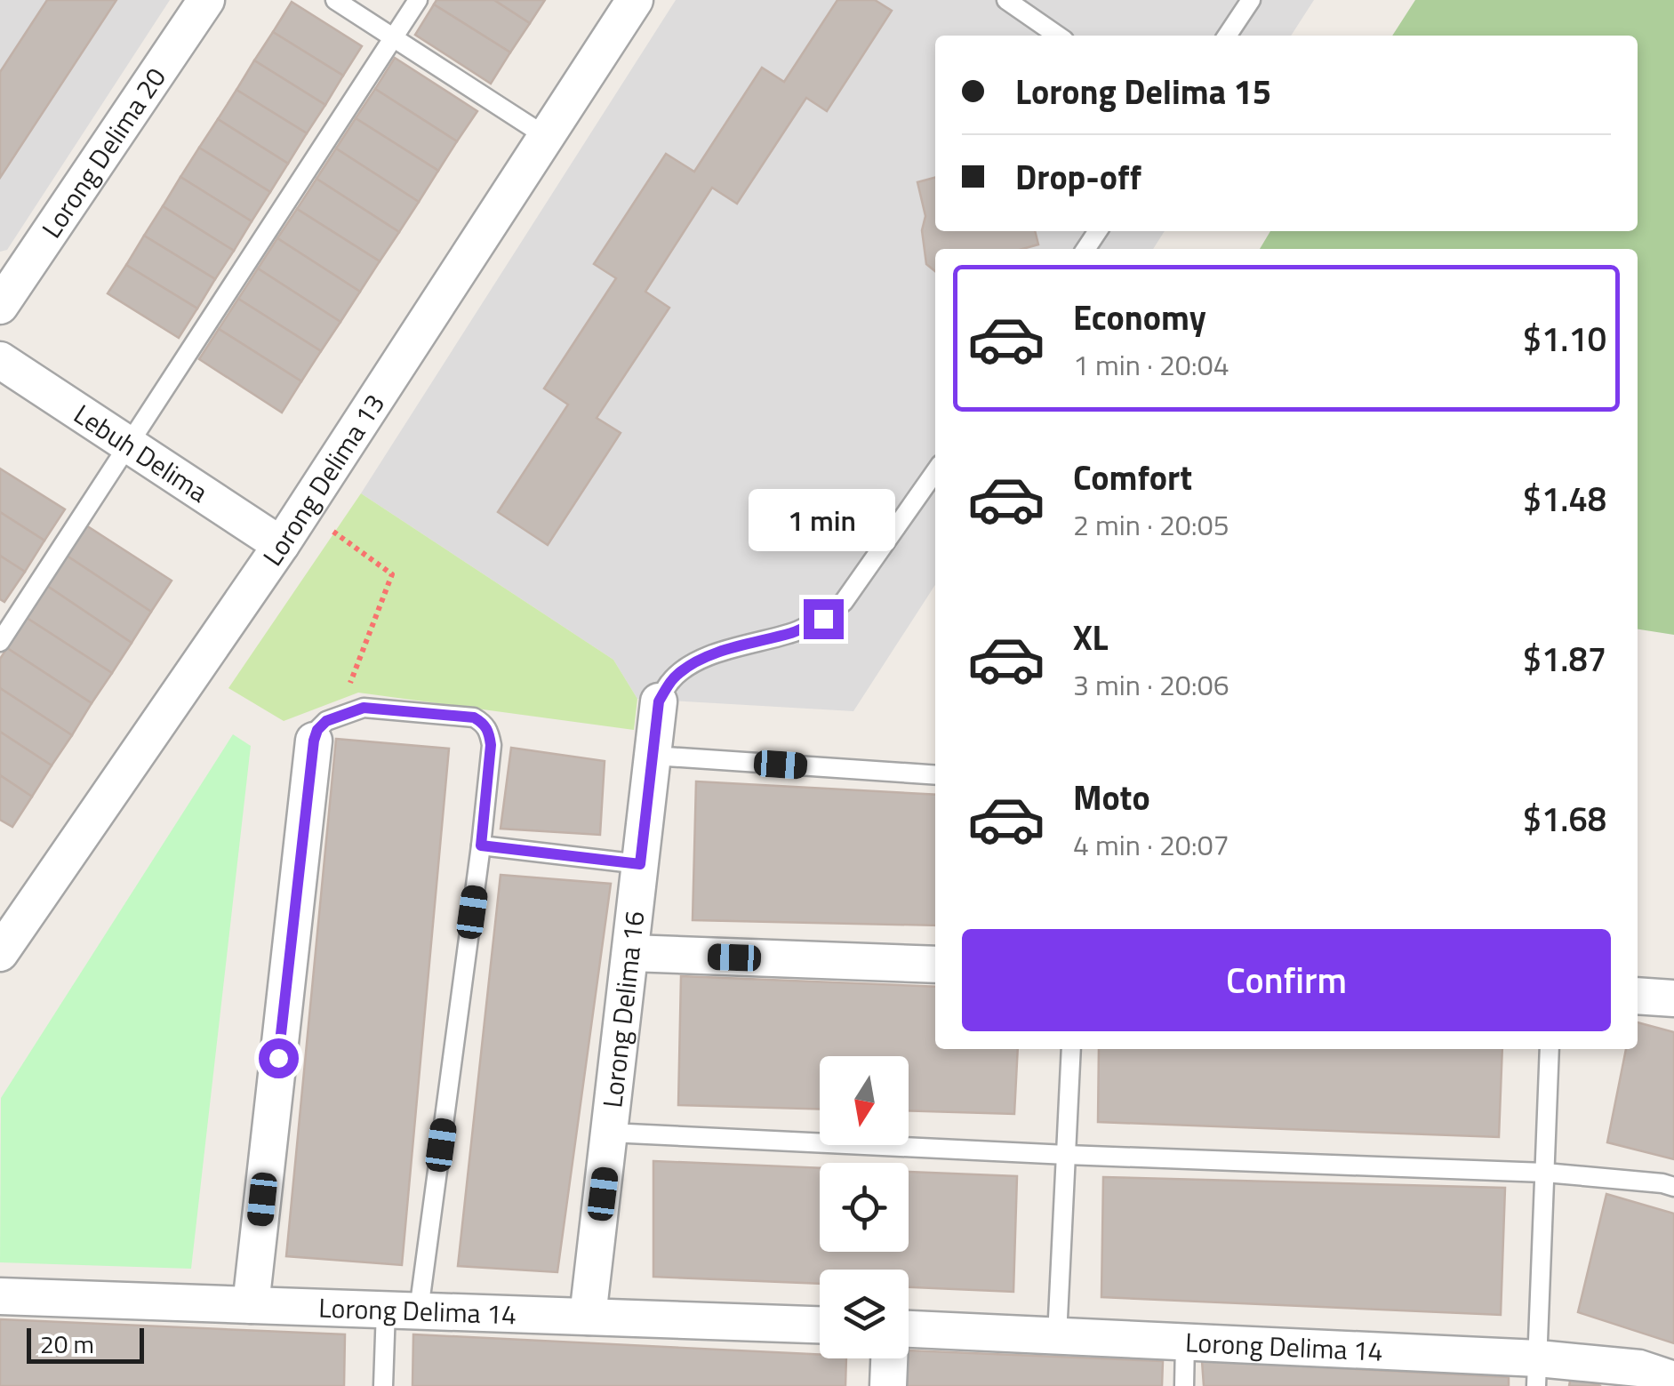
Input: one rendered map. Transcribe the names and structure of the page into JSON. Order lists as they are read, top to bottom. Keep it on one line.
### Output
{"streets":{"street":["Lorong Delima 20","Lebuh Delima","Lorong Delima 13","Lorong Delima 16","Lorong Delima 14"]},"crossings":[["Lebuh Delima","Lorong Delima 13"],["Lorong Delima 16","Lorong Delima 14"]],"scale_bar":"20 m","north":"bottom","page":{"banner":["Lorong Delima 15","Drop-off"],"list":[{"name":"Economy","note":"1 min · 20:04","value":"$1.10"},{"name":"Comfort","note":"2 min · 20:05","value":"$1.48"},{"name":"XL","note":"3 min · 20:06","value":"$1.87"},{"name":"Moto","note":"4 min · 20:07","value":"$1.68"}],"bubble":"1 min","buttons":"Confirm","scale":"20 m"}}
